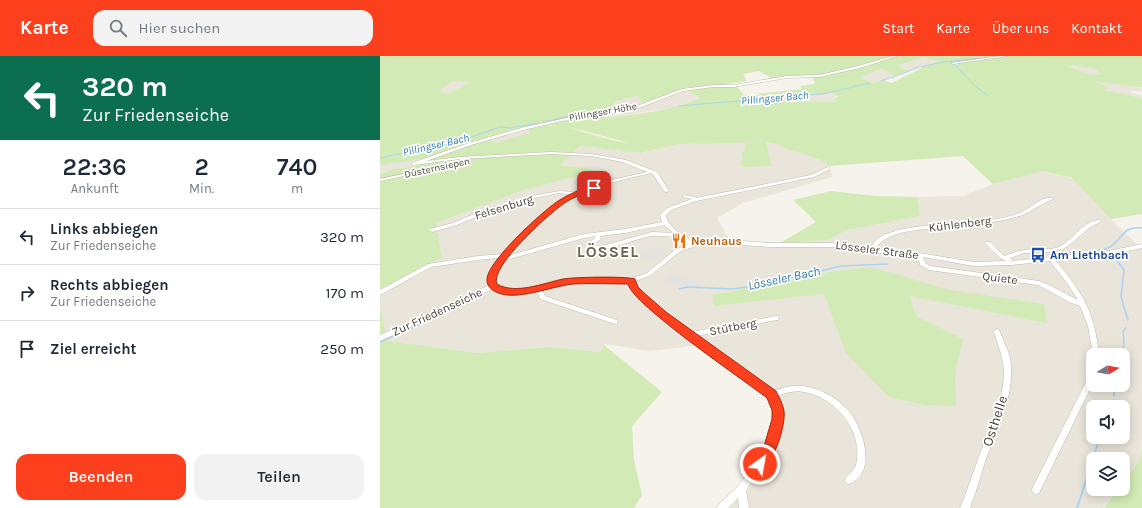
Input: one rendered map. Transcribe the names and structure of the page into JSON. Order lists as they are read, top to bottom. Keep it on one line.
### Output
{"streets":{"street":["Pillingser Höhe","Düsternsiepen","Felsenburg","Kühlenberg","Lösseler Straße","Quiete","Zur Friedenseiche","Stütberg","Osthelle"]},"crossings":[["Pillingser Höhe","Düsternsiepen"],["Felsenburg","Zur Friedenseiche"],["Kühlenberg","Lösseler Straße"],["Lösseler Straße","Quiete"],["Lösseler Straße","Zur Friedenseiche"]],"districts":["LÖSSEL"],"water":["Pillingser Bach","Lösseler Bach"],"places":{"restaurant":["Neuhaus"],"bus stop":["Am Liethbach"]},"north":"right","page":{"header":"Karte","search":"Hier suchen","nav":["Start","Karte","Über uns","Kontakt"],"turn":["320 m","Zur Friedenseiche"],"eta":["22:36","Ankunft","2","Min.","740","m"],"list":[{"name":"Links abbiegen","note":"Zur Friedenseiche","value":"320 m"},{"name":"Rechts abbiegen","note":"Zur Friedenseiche","value":"170 m"},{"name":"Ziel erreicht","value":"250 m"}],"buttons":["Beenden","Teilen"]}}
